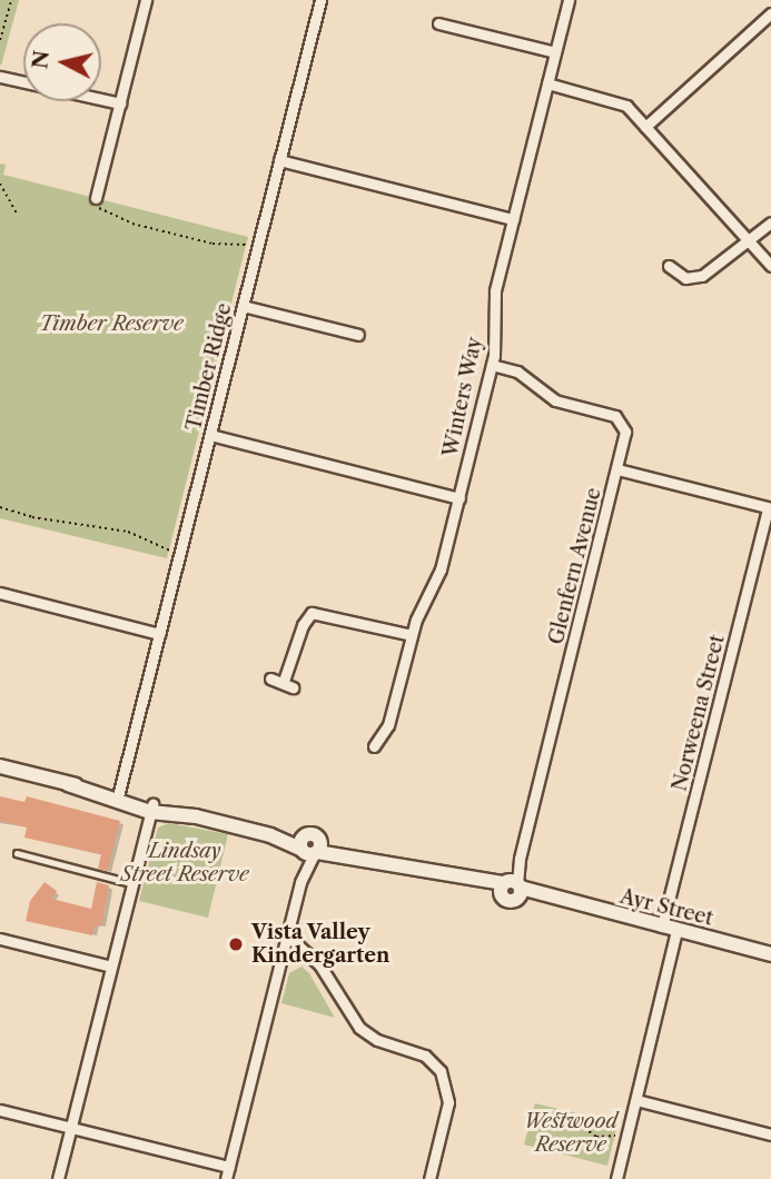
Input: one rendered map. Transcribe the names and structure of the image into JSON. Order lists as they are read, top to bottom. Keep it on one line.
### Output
{"streets":{"street":["Timber Ridge","Winters Way","Glenfern Avenue","Norweena Street","Ayr Street"]},"crossings":[["Timber Ridge","Ayr Street"],["Winters Way","Glenfern Avenue"],["Glenfern Avenue","Ayr Street"],["Norweena Street","Ayr Street"]],"parks":["Timber Reserve","Lindsay Street Reserve","Westwood Reserve"],"places":["Vista Valley Kindergarten"],"north":"left"}
